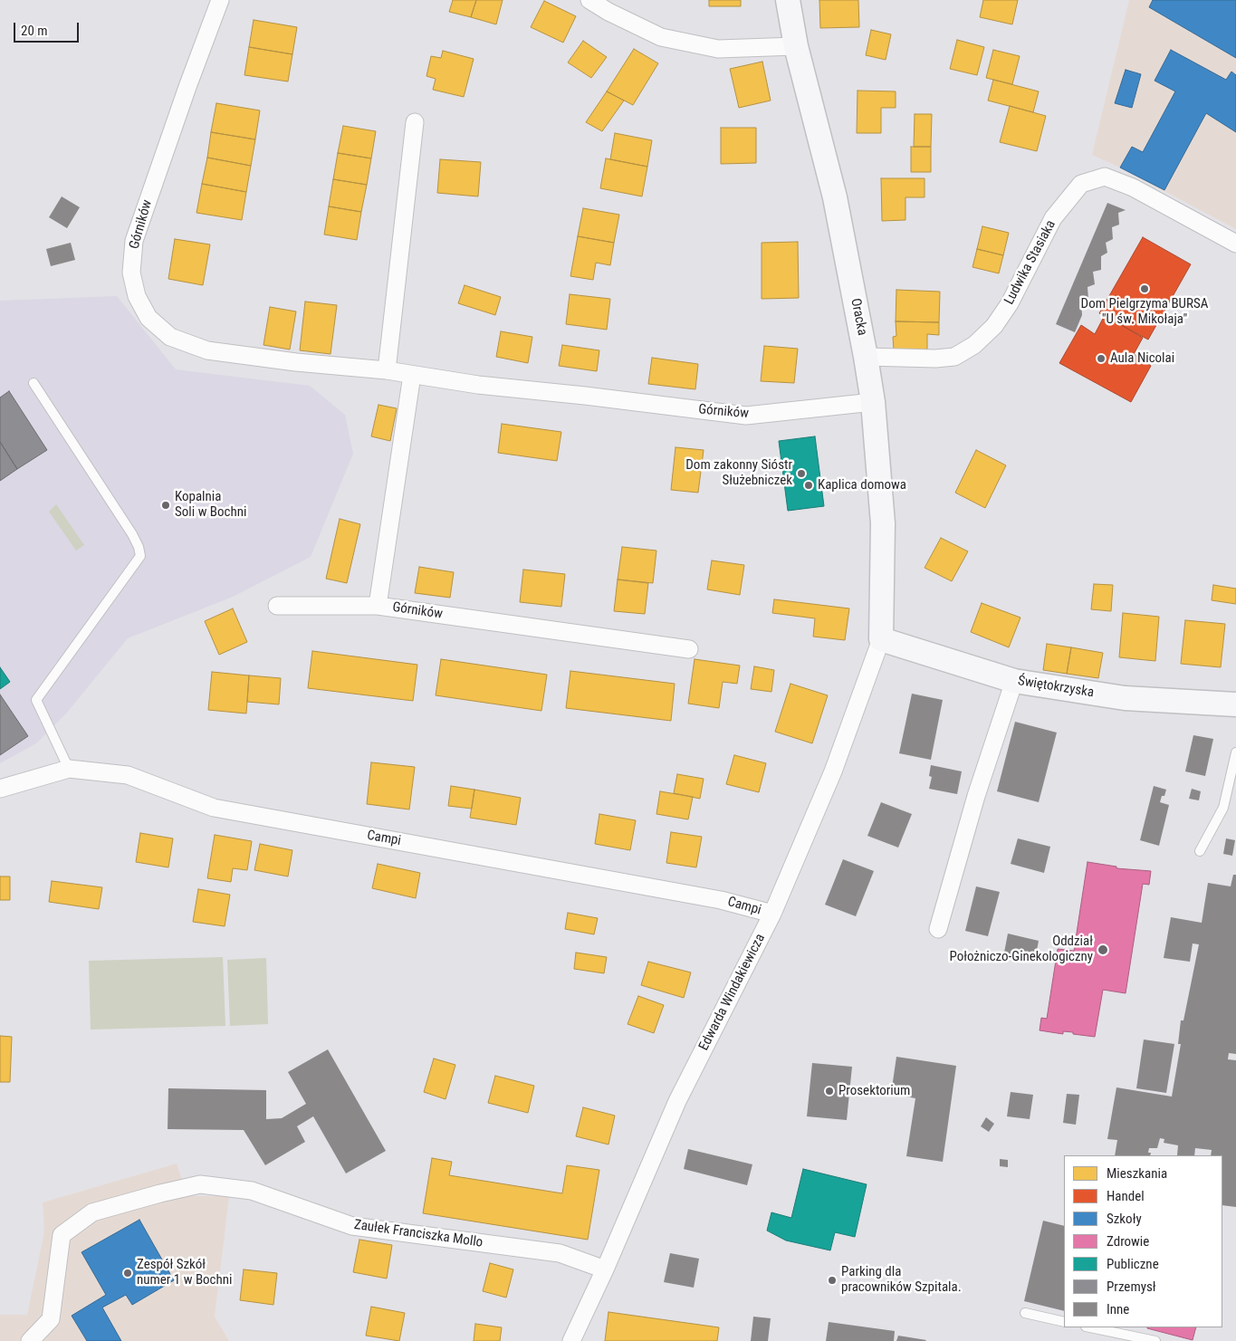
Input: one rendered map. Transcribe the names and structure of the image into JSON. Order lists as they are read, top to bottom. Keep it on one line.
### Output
{"streets":{"street":["Górników","Ludwika Stasiaka","Oracka","Świętokrzyska","Campi","Edwarda Windakiewicza","Zaułek Franciszka Mollo"]},"crossings":[["Górników","Oracka"],["Ludwika Stasiaka","Oracka"],["Oracka","Świętokrzyska"],["Oracka","Edwarda Windakiewicza"],["Świętokrzyska","Edwarda Windakiewicza"],["Campi","Edwarda Windakiewicza"],["Edwarda Windakiewicza","Zaułek Franciszka Mollo"]],"places":["Dom Pielgrzyma BURSA \"U św. Mikołaja\"","Aula Nicolai","Dom zakonny Sióstr Służebniczek","Kaplica domowa","Kopalnia Soli w Bochni","Oddział Położniczo-Ginekologiczny","Prosektorium","Zespół Szkół numer 1 w Bochni","Parking dla pracowników Szpitala."],"legend":["Mieszkania","Handel","Szkoły","Zdrowie","Publiczne","Przemysł","Inne"],"scale_bar":"20 m"}
